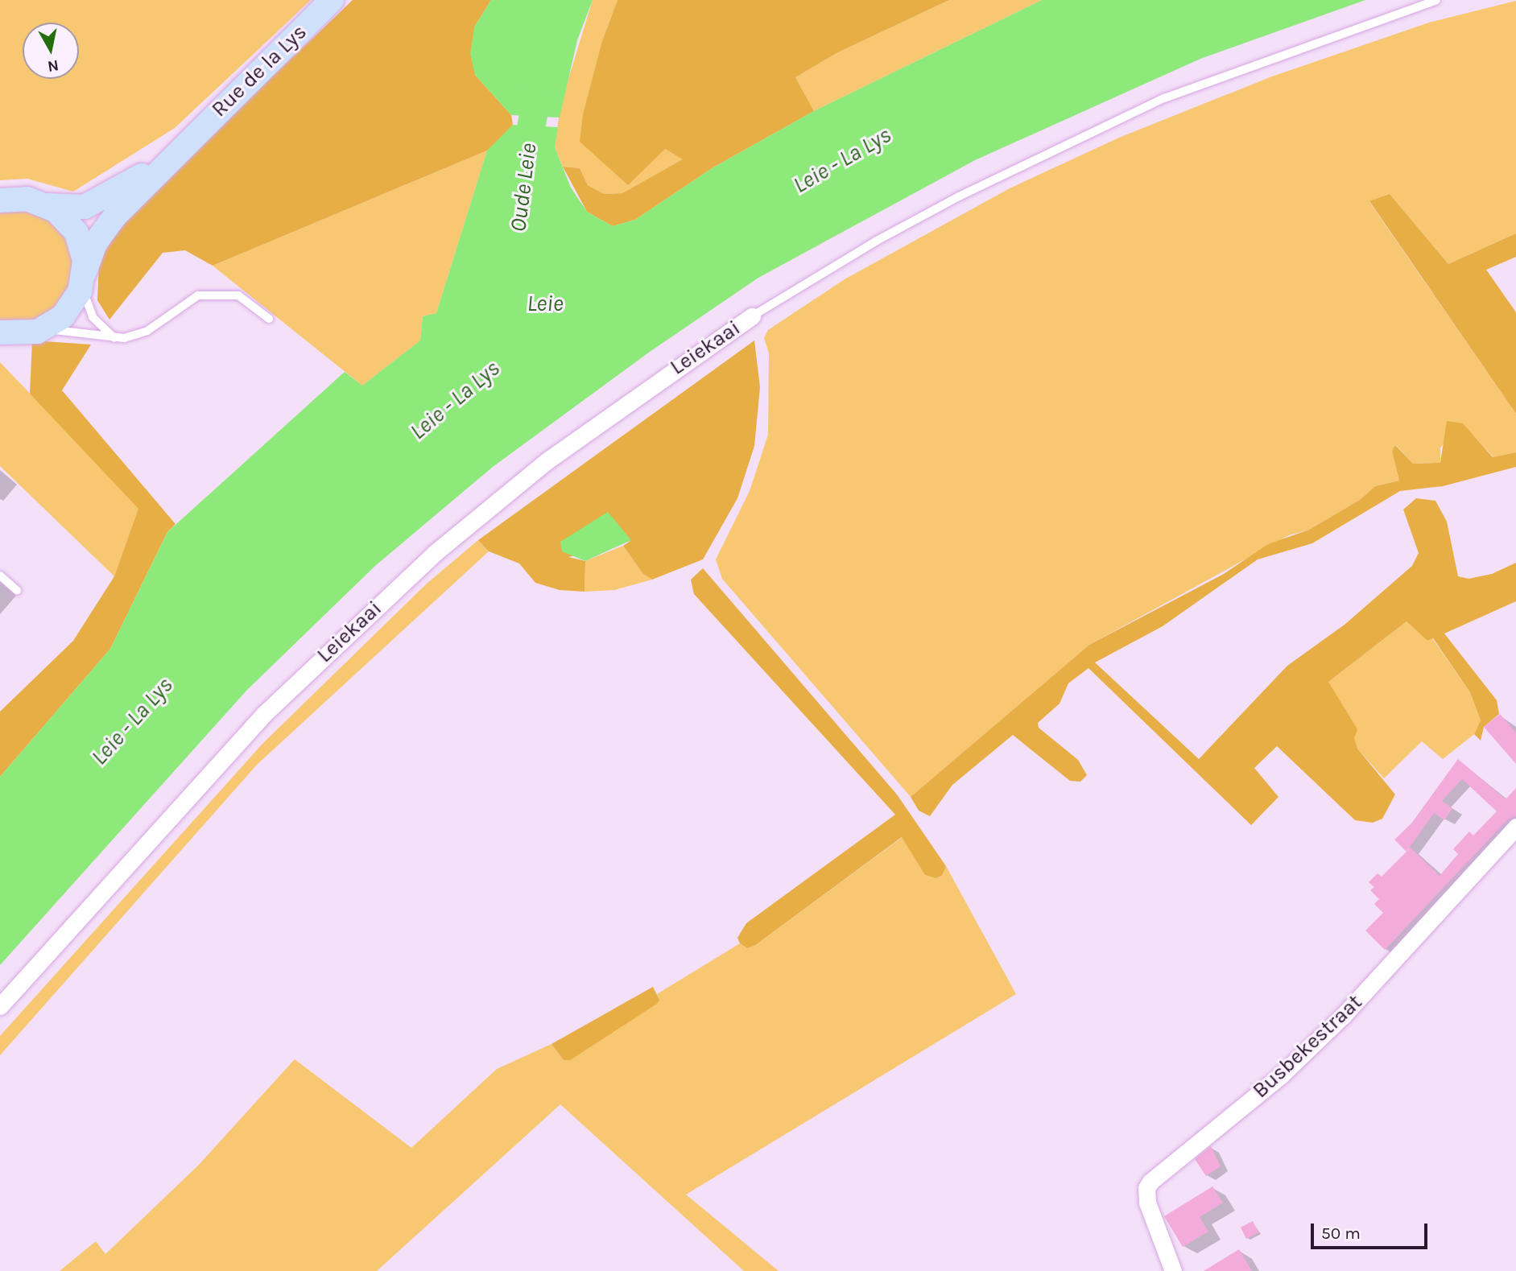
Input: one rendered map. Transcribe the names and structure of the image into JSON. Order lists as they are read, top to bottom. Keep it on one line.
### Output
{"streets":{"main road":["Rue de la Lys"],"street":["Leiekaai","Busbekestraat"]},"water":["Leie - La Lys","Oude Leie","Leie"],"scale_bar":"50 m","north":"bottom"}
